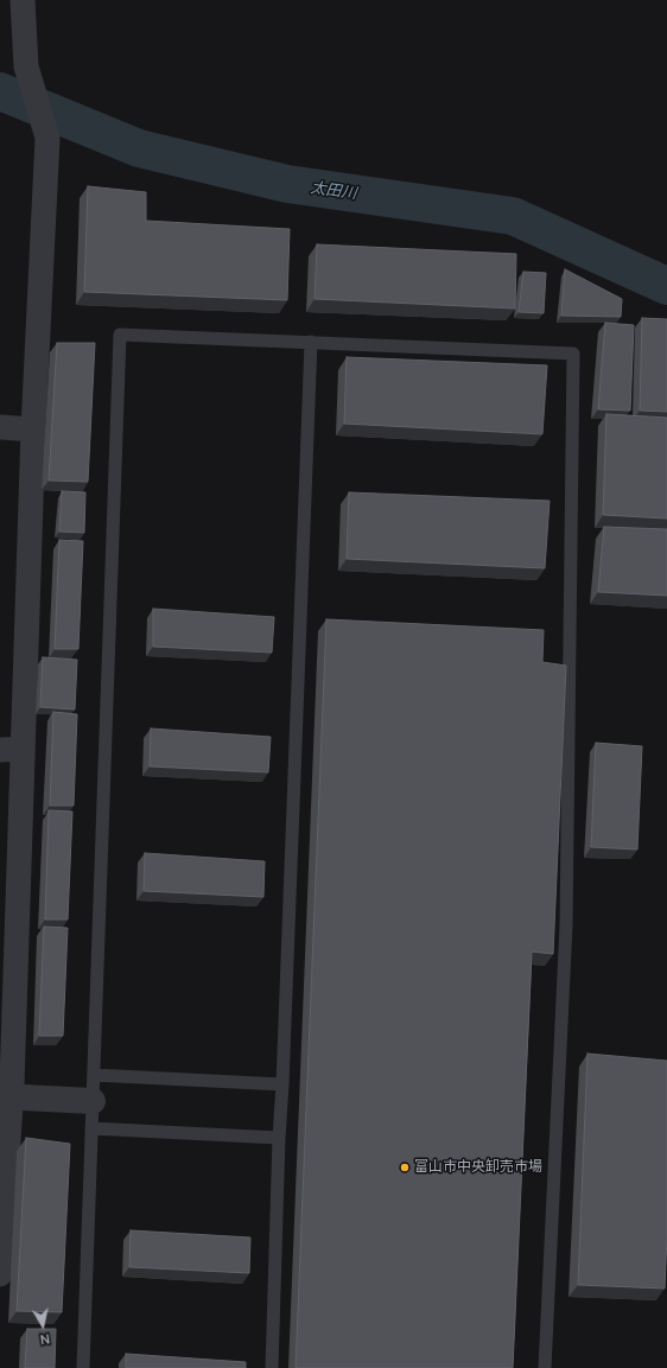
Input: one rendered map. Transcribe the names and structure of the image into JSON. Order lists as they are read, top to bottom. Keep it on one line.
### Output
{"water":["太田川"],"places":["富山市中央卸売市場"],"north":"bottom"}
